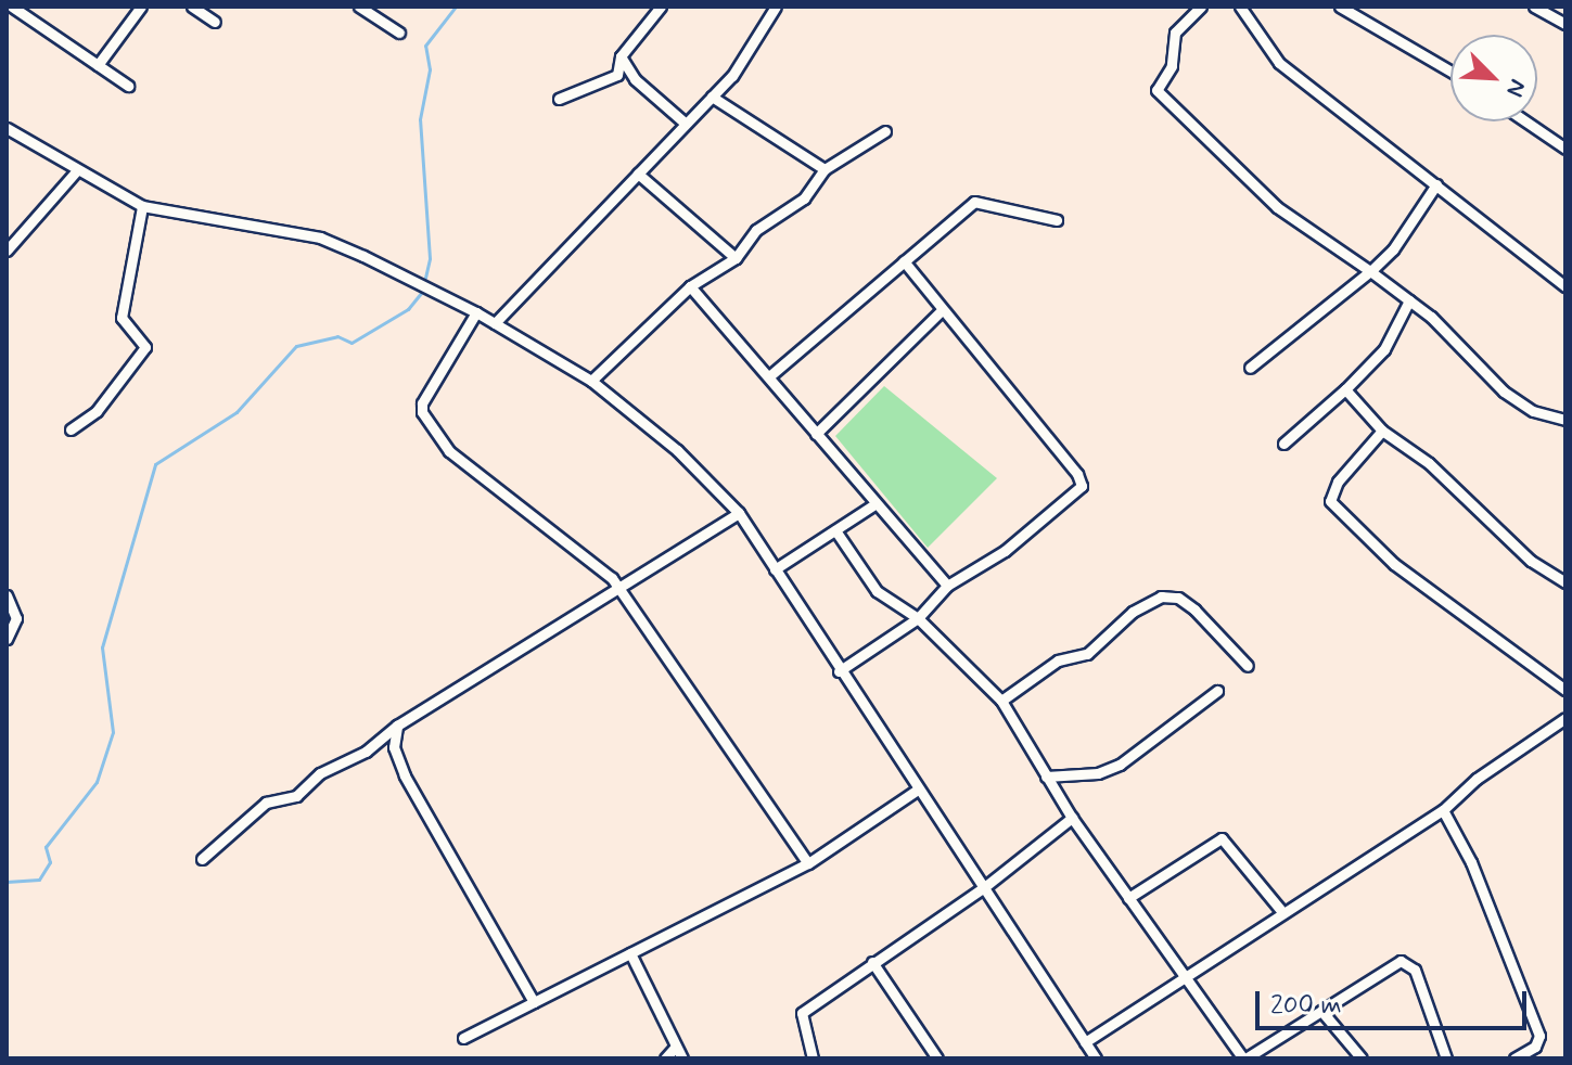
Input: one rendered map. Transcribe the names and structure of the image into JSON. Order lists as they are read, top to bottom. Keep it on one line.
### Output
{"scale_bar":"200 m","north":"bottom right"}
